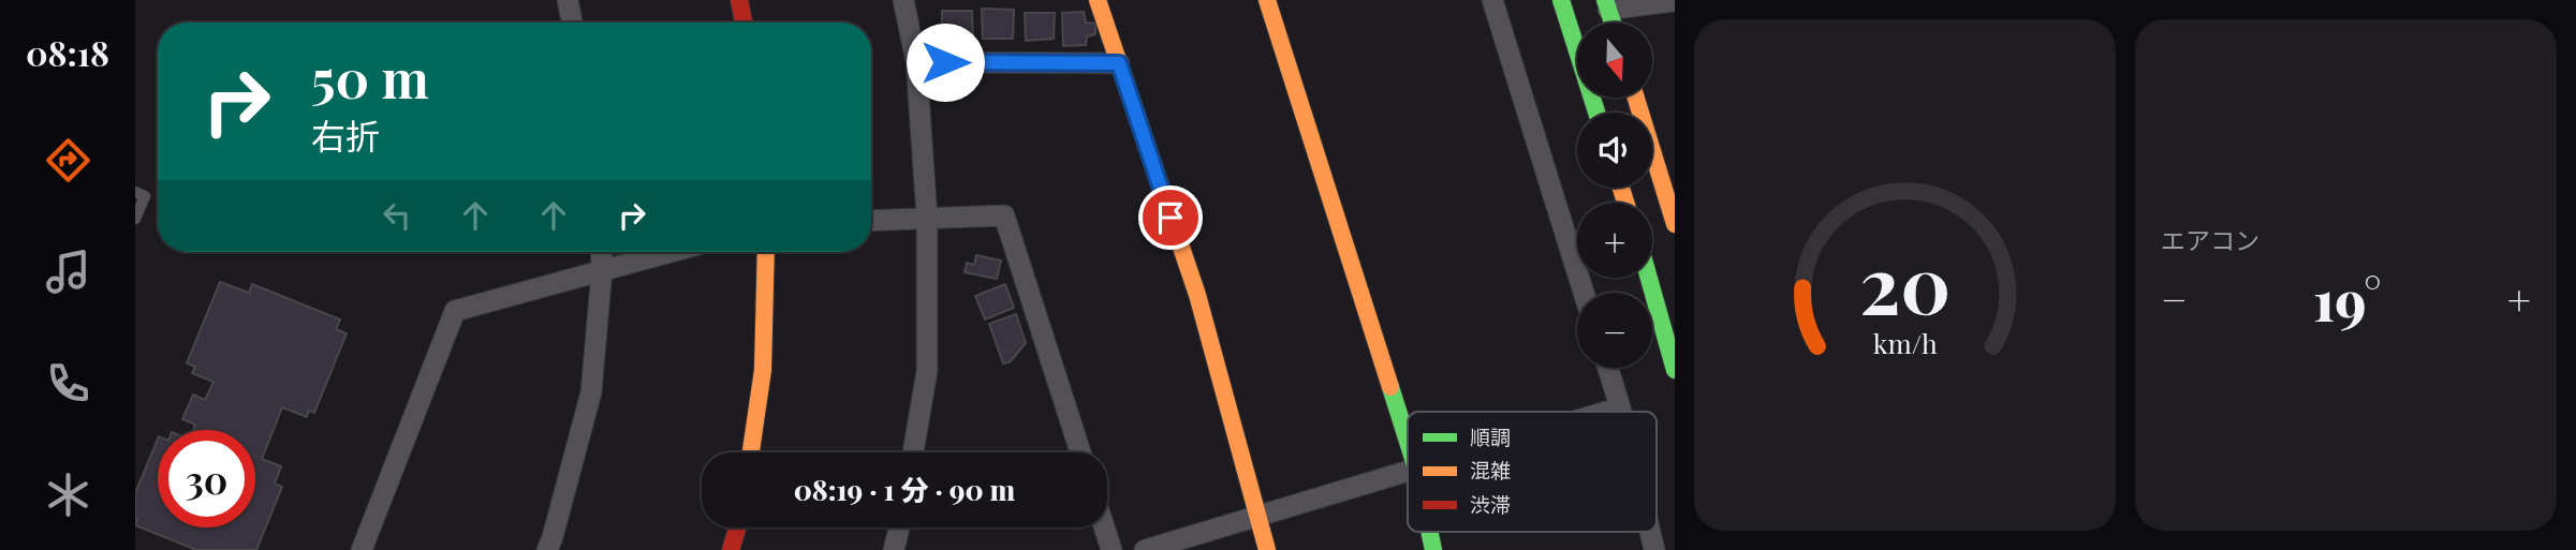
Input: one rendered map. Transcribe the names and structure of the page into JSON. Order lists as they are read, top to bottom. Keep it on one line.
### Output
{"legend":["順調","混雑","渋滞"],"north":"bottom","page":{"tabs":"08:18","tile":"エアコン","map_buttons":["+","−"],"turn":["50 m","右折"],"heat":["−","19°","+"],"limit":"30","trip":"08:19 · 1 分 · 90 m","gauge":["20","km/h"]}}
